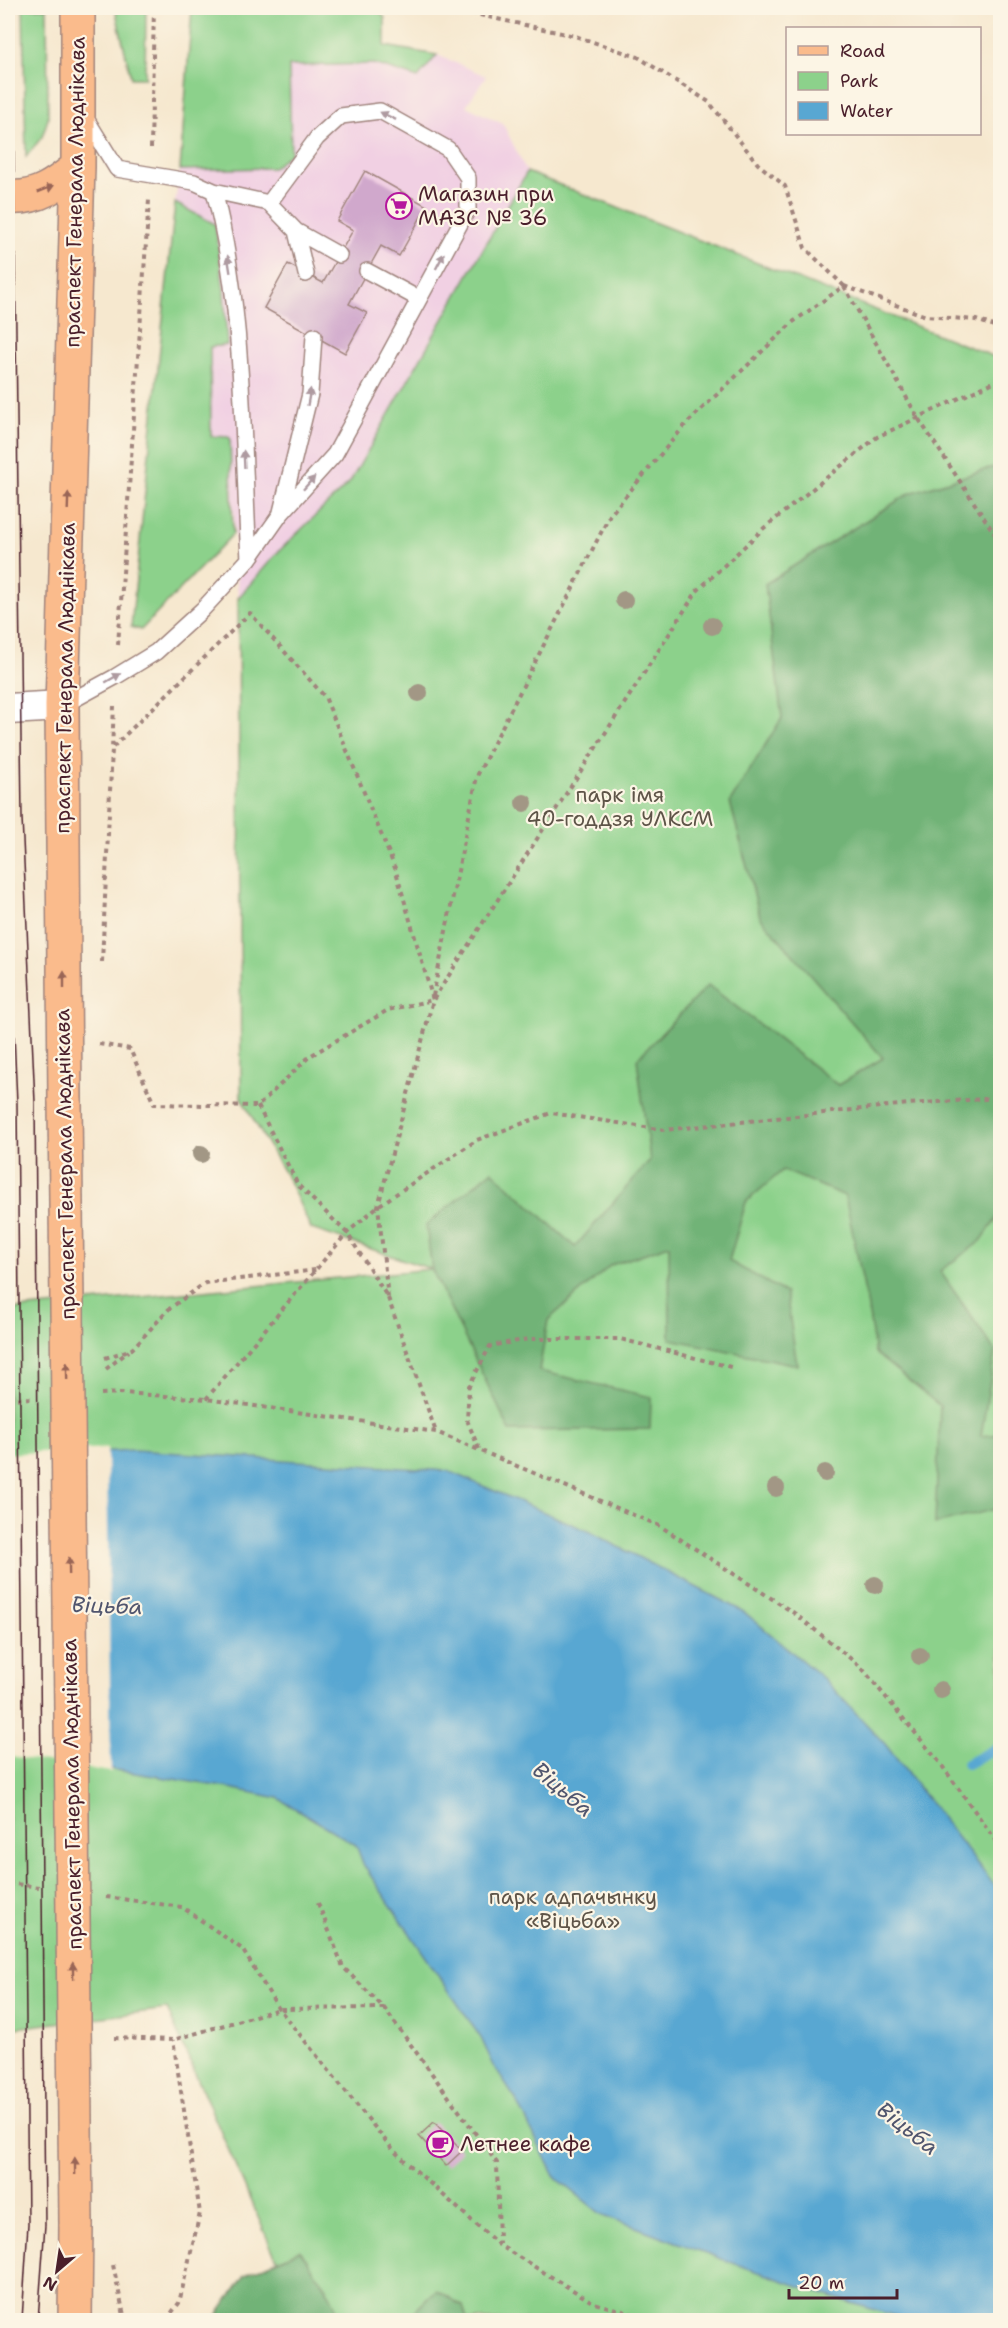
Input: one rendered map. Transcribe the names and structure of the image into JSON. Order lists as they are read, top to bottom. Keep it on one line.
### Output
{"streets":{"main road":["праспект Генерала Люднікава"]},"one_way":["праспект Генерала Люднікава"],"water":["Віцьба"],"parks":["парк імя 40-годдзя УЛКСМ","парк адпачынку «Віцьба»"],"places":{"supermarket":["Магазин при МАЗС № 36"],"cafe":["Летнее кафе"]},"legend":["Road","Park","Water"],"scale_bar":"20 m","north":"bottom left"}
